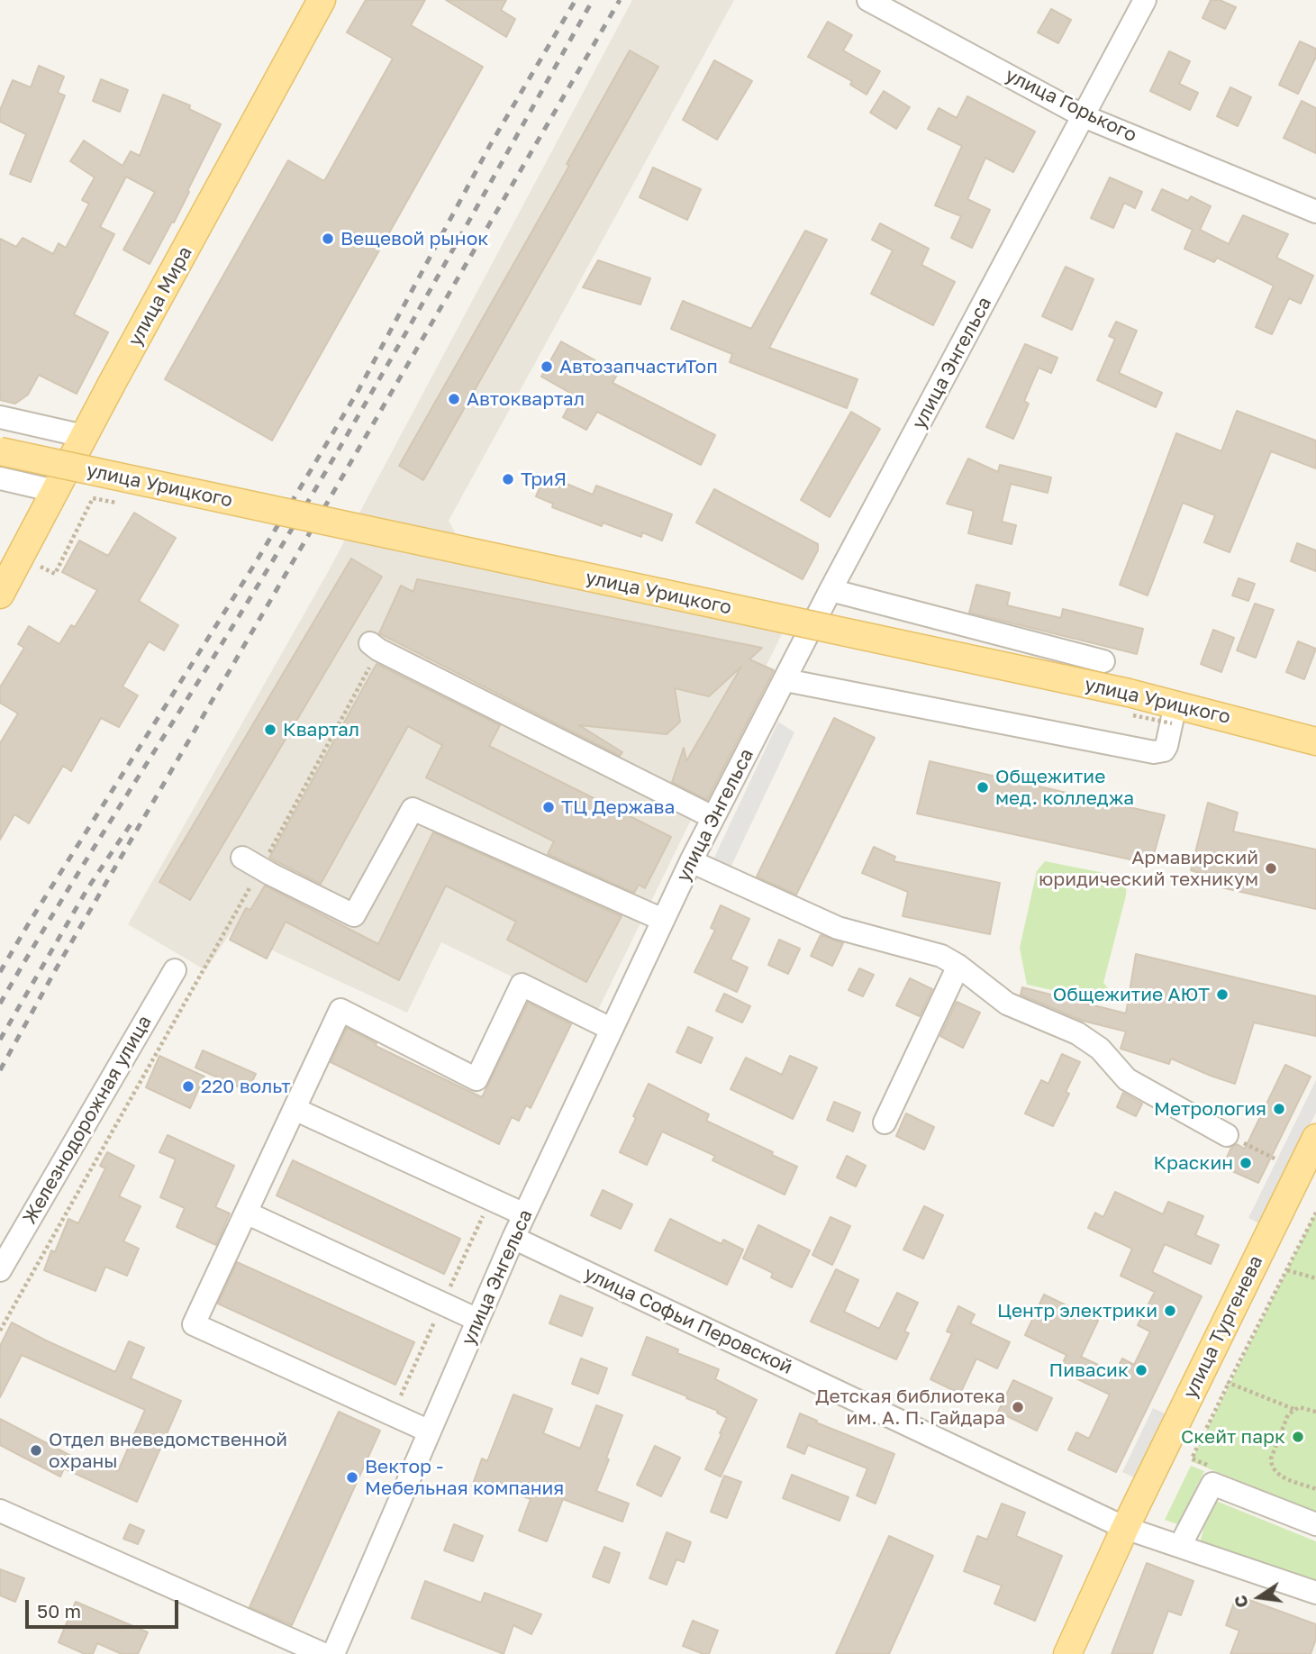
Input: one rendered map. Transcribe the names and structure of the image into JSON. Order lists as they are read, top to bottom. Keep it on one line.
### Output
{"streets":{"main road":["улица Мира","улица Урицкого","улица Тургенева"],"street":["улица Горького","улица Энгельса","Железнодорожная улица","улица Софьи Перовской"]},"crossings":[["улица Горького","улица Энгельса"],["улица Мира","улица Урицкого"],["улица Энгельса","улица Софьи Перовской"],["улица Софьи Перовской","улица Тургенева"]],"places":["Вещевой рынок","АвтозапчастиТоп","Автоквартал","ТриЯ","Квартал","Общежитие мед. колледжа","ТЦ Держава","Армавирский юридический техникум","Общежитие АЮТ","220 вольт","Метрология","Краскин","Центр электрики","Пивасик","Детская библиотека им. А. П. Гайдара","Скейт парк","Отдел вневедомственной охраны","Вектор - Мебельная компания"],"scale_bar":"50 m","north":"left"}
